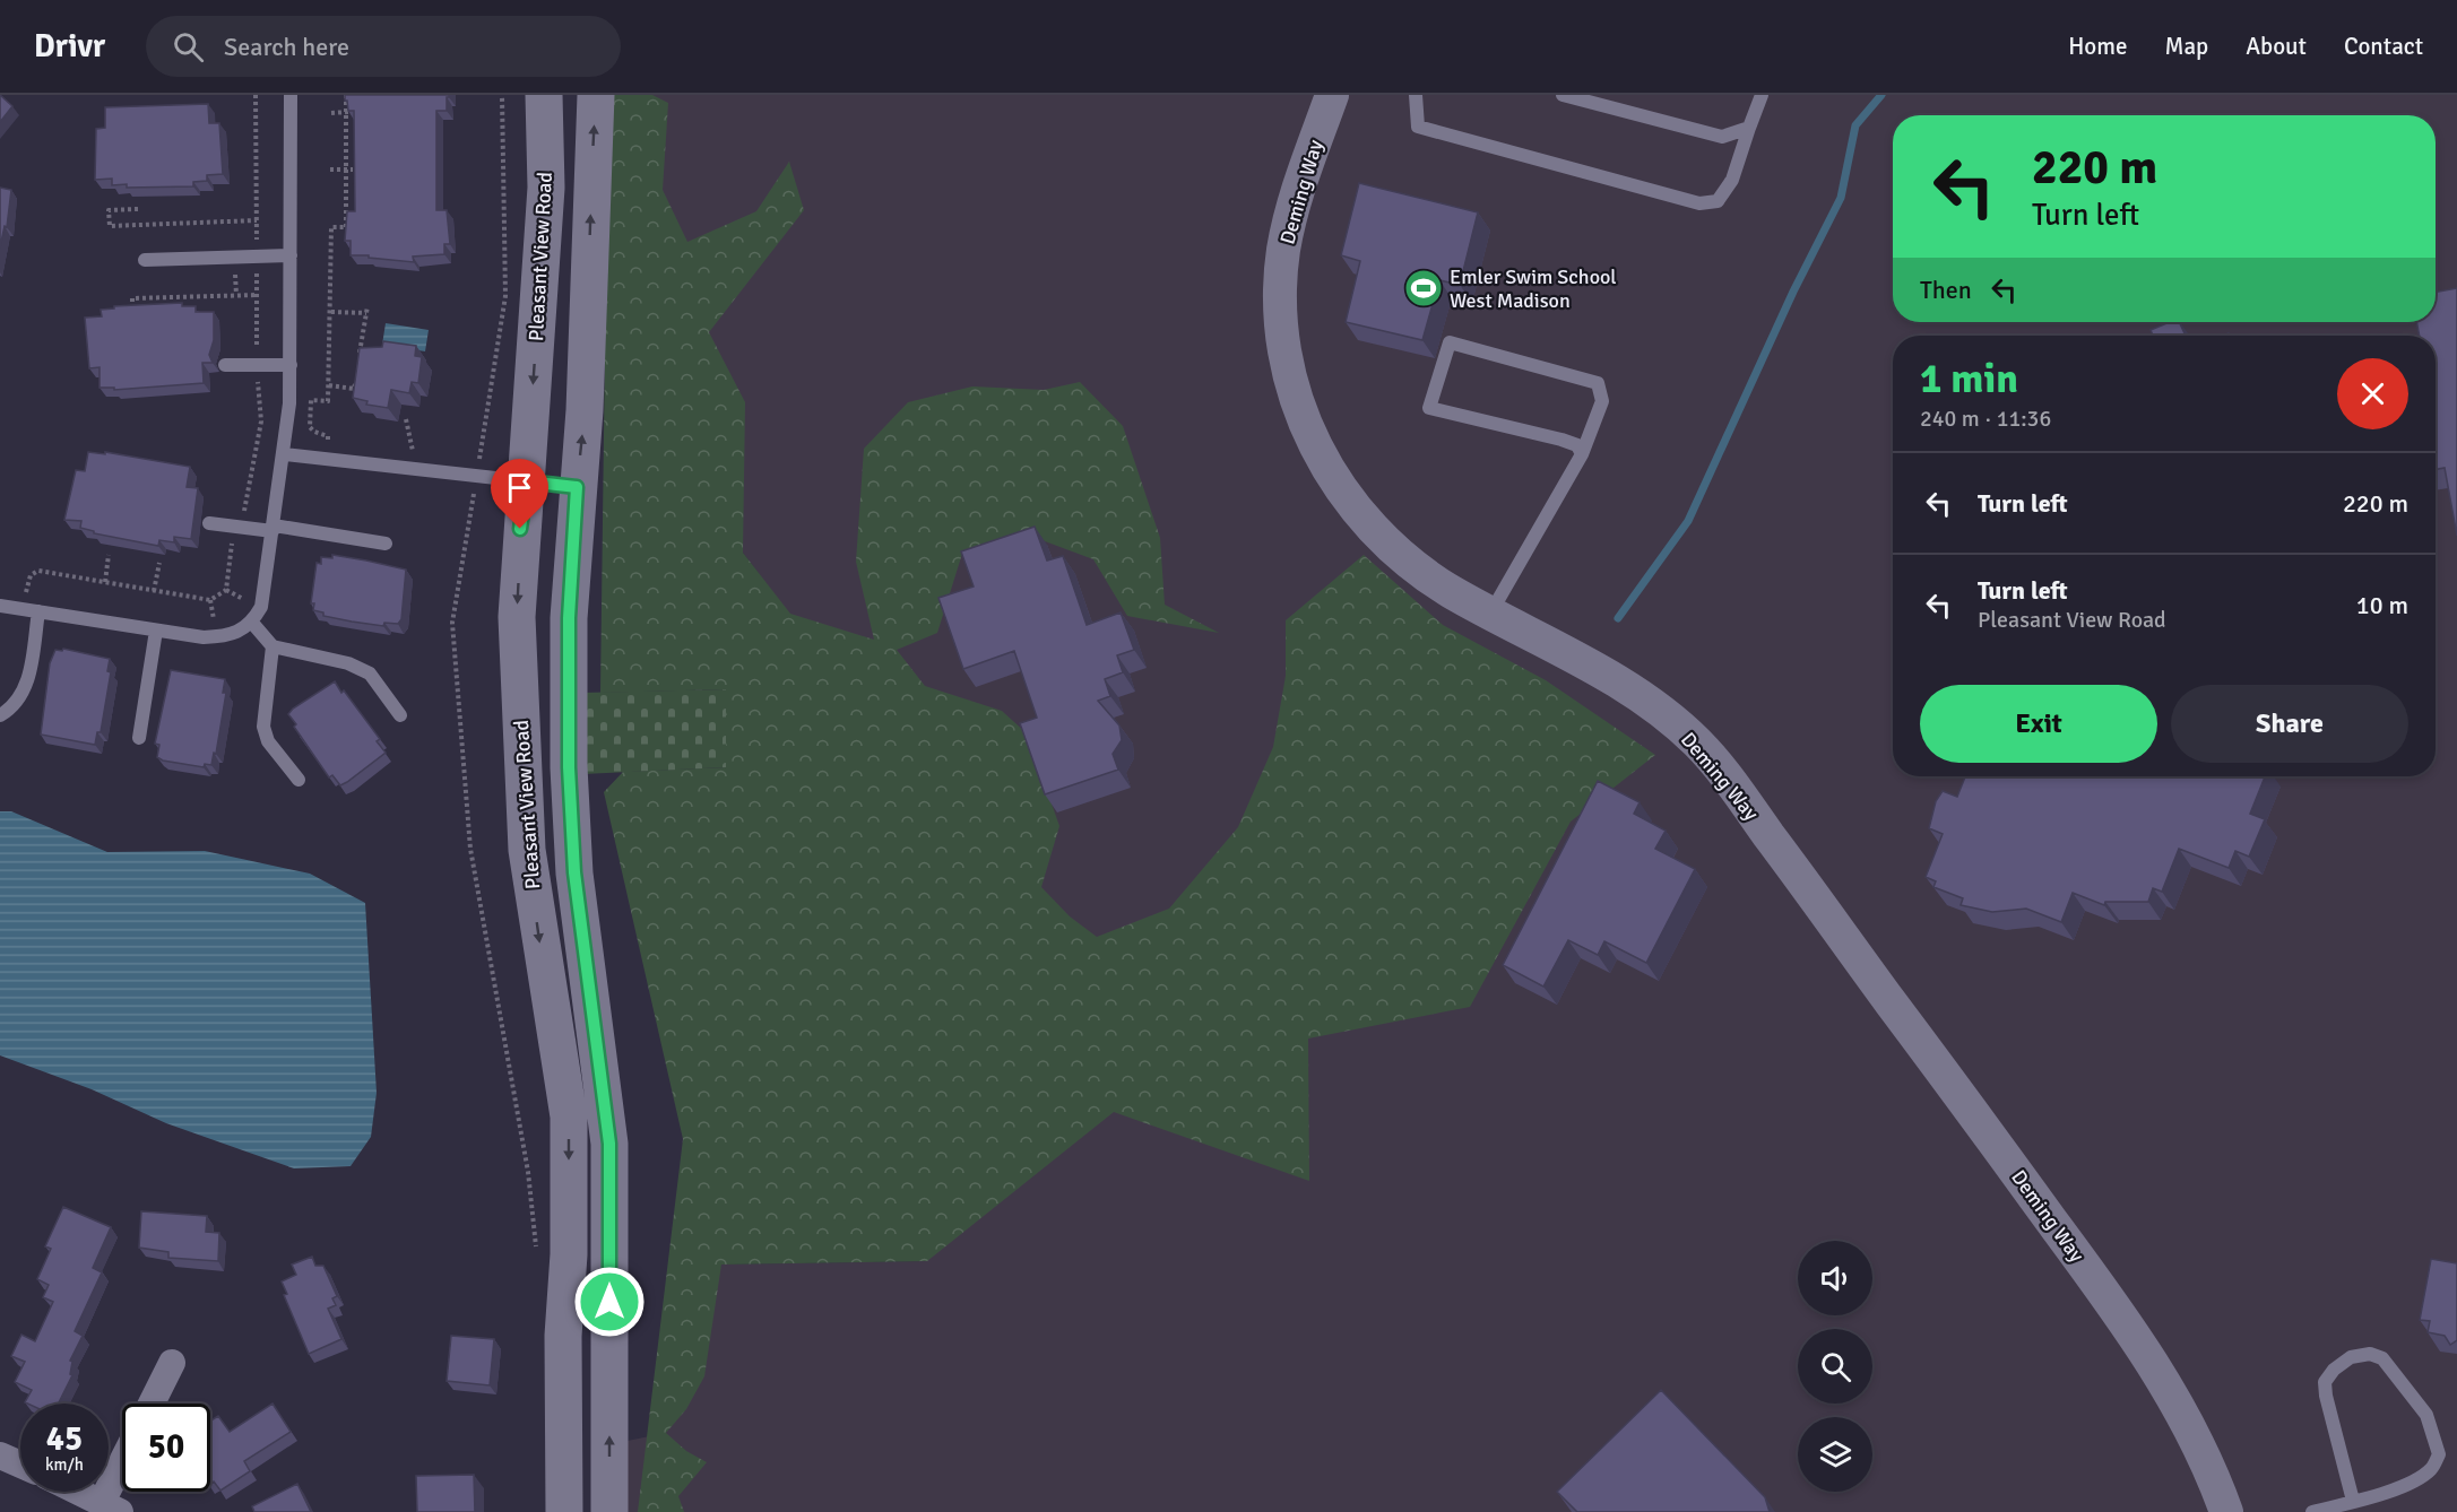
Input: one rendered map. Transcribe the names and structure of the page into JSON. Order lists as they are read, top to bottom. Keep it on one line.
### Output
{"streets":{"main road":["Pleasant View Road"],"street":["Deming Way"]},"places":{"sports":["Emler Swim School West Madison"]},"page":{"header":"Drivr","search":"Search here","nav":["Home","Map","About","Contact"],"turn":["220 m","Turn left"],"then":"Then","heading":["1 min","240 m · 11:36"],"list":[{"name":"Turn left","value":"220 m"},{"name":"Turn left","note":"Pleasant View Road","value":"10 m"}],"buttons":["Exit","Share"],"speed":"45 km/h","limit":"50"}}
